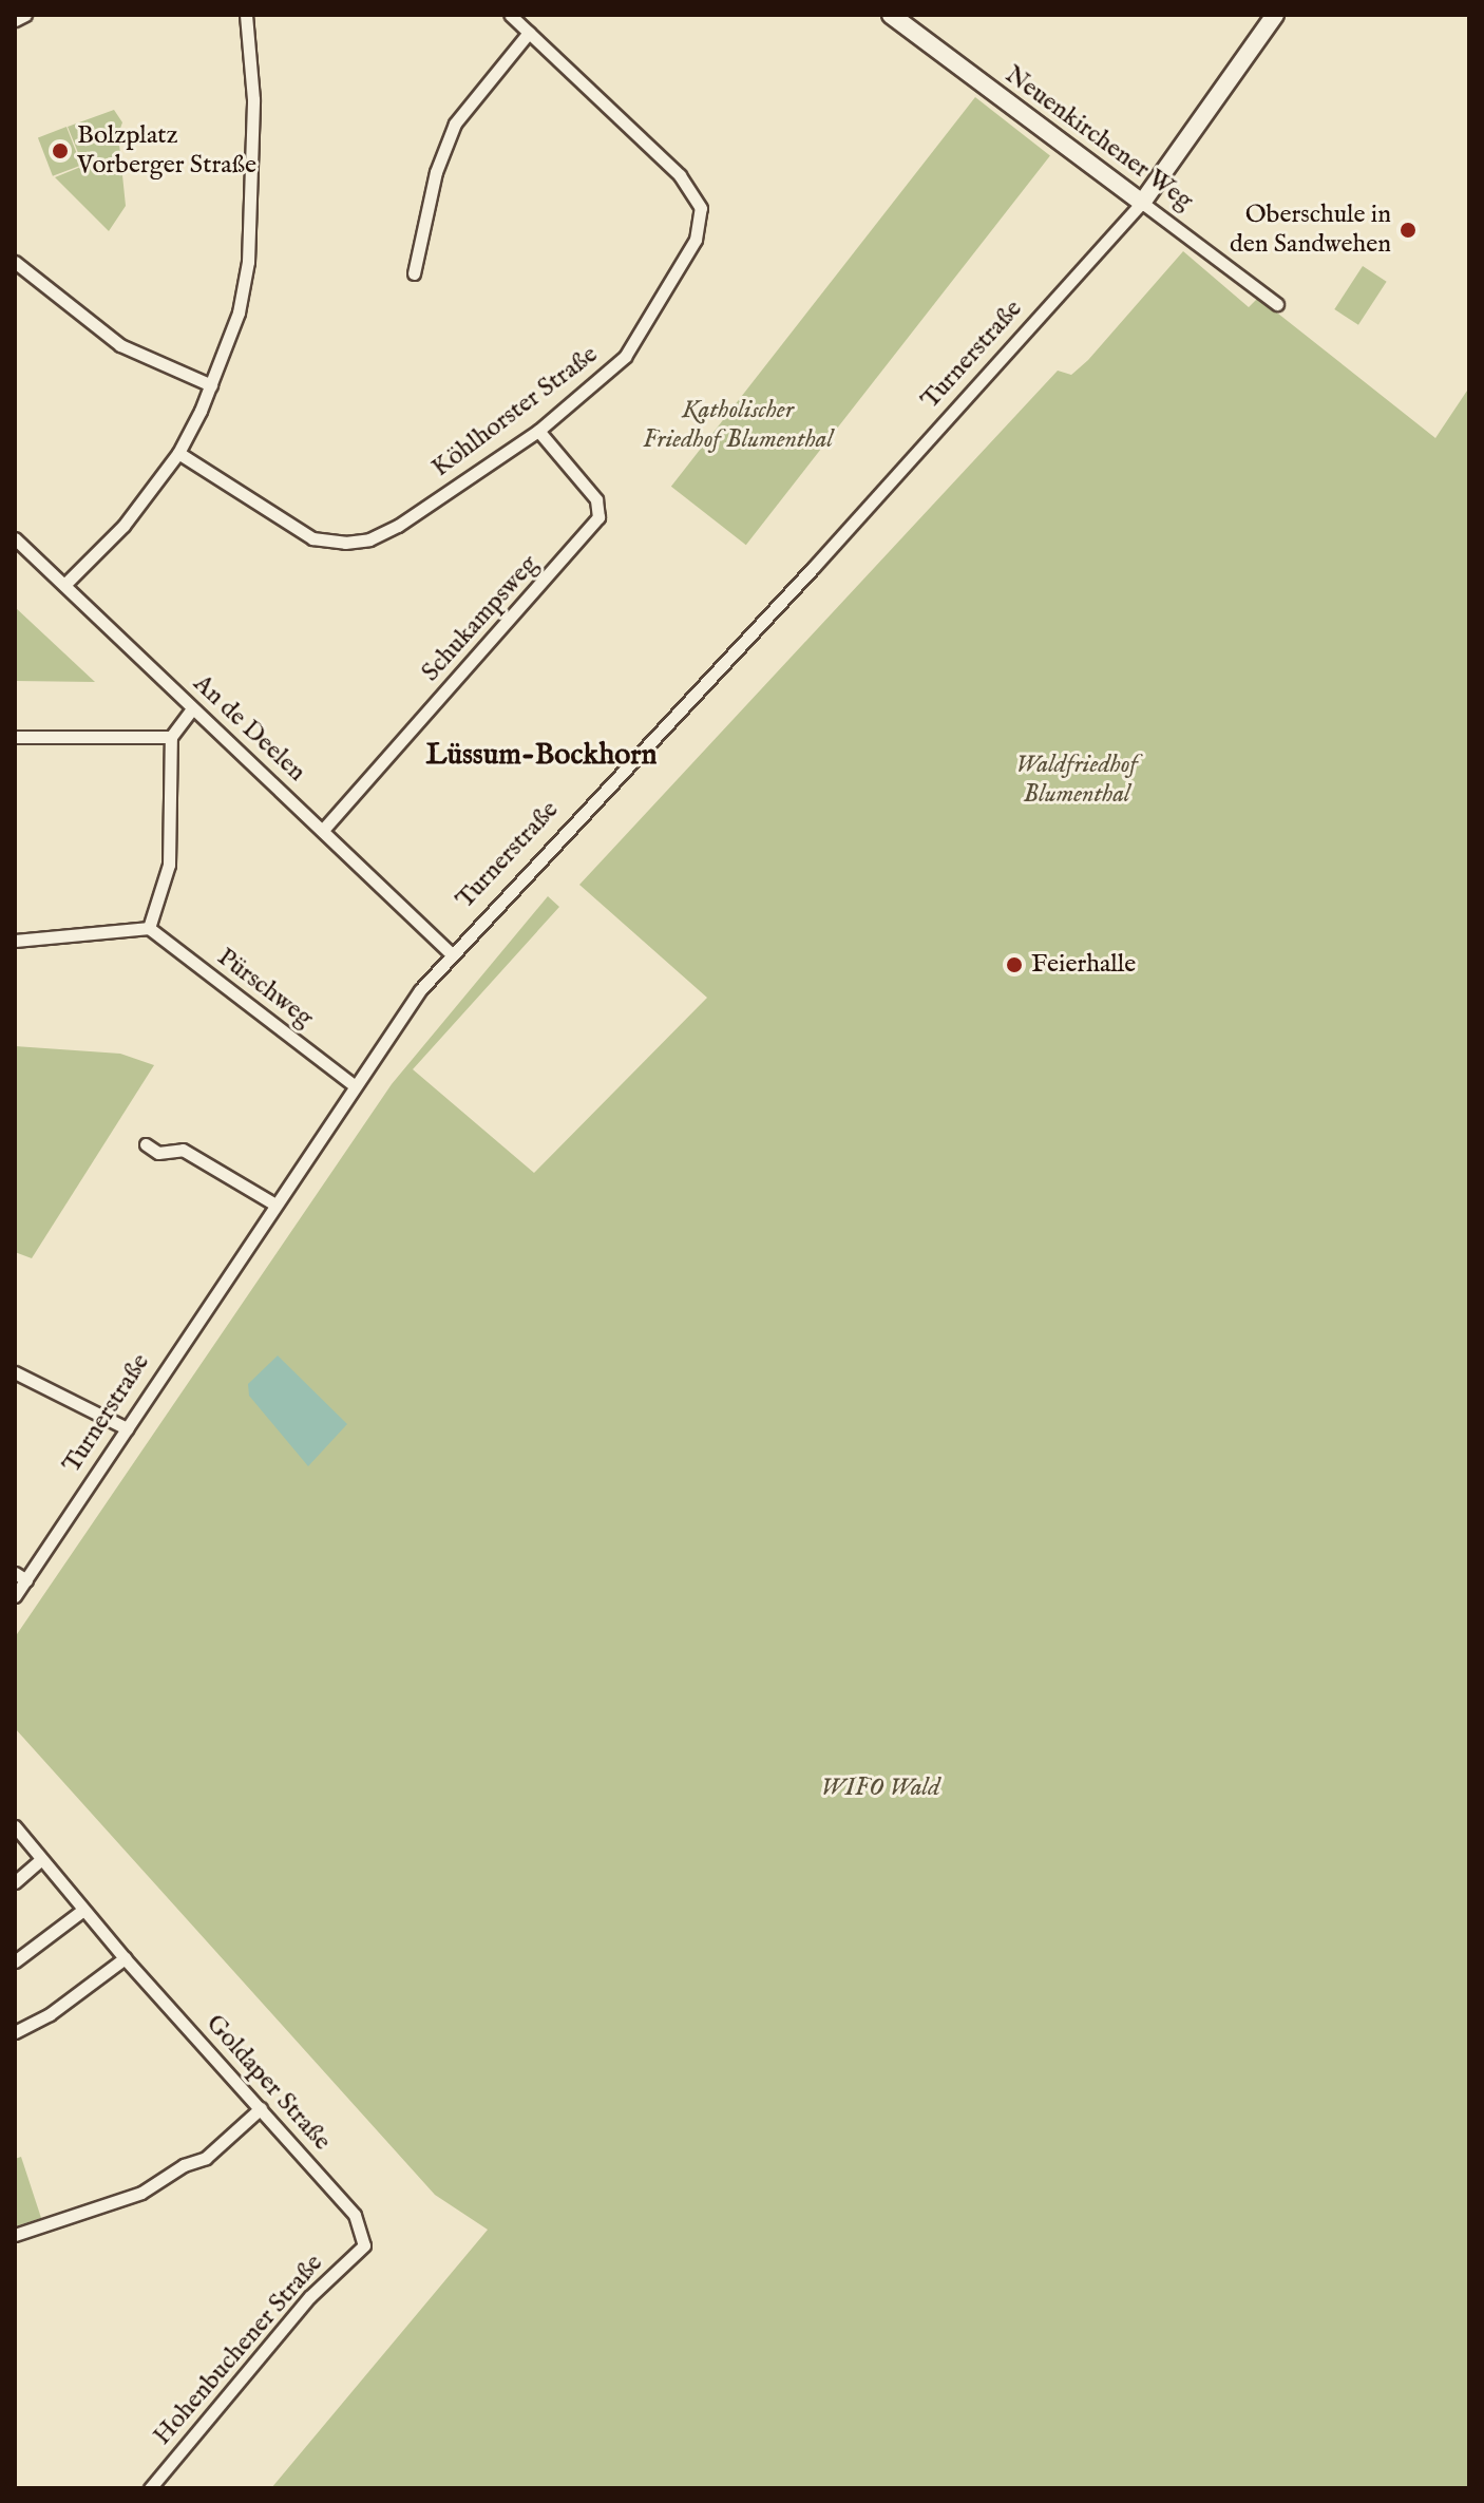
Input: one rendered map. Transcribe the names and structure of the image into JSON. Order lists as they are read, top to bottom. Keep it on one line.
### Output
{"streets":{"street":["Neuenkirchener Weg","Turnerstraße","Köhlhorster Straße","Schukampsweg","An de Deelen","Pürschweg","Goldaper Straße","Hohenbuchener Straße"]},"crossings":[["Neuenkirchener Weg","Turnerstraße"],["Turnerstraße","An de Deelen"],["Turnerstraße","Pürschweg"],["Köhlhorster Straße","Schukampsweg"],["Schukampsweg","An de Deelen"],["Goldaper Straße","Hohenbuchener Straße"]],"districts":["Lüssum-Bockhorn"],"parks":["Katholischer Friedhof Blumenthal","Waldfriedhof Blumenthal","WIFO Wald"],"places":["Bolzplatz Vorberger Straße","Oberschule in den Sandwehen","Feierhalle"]}
